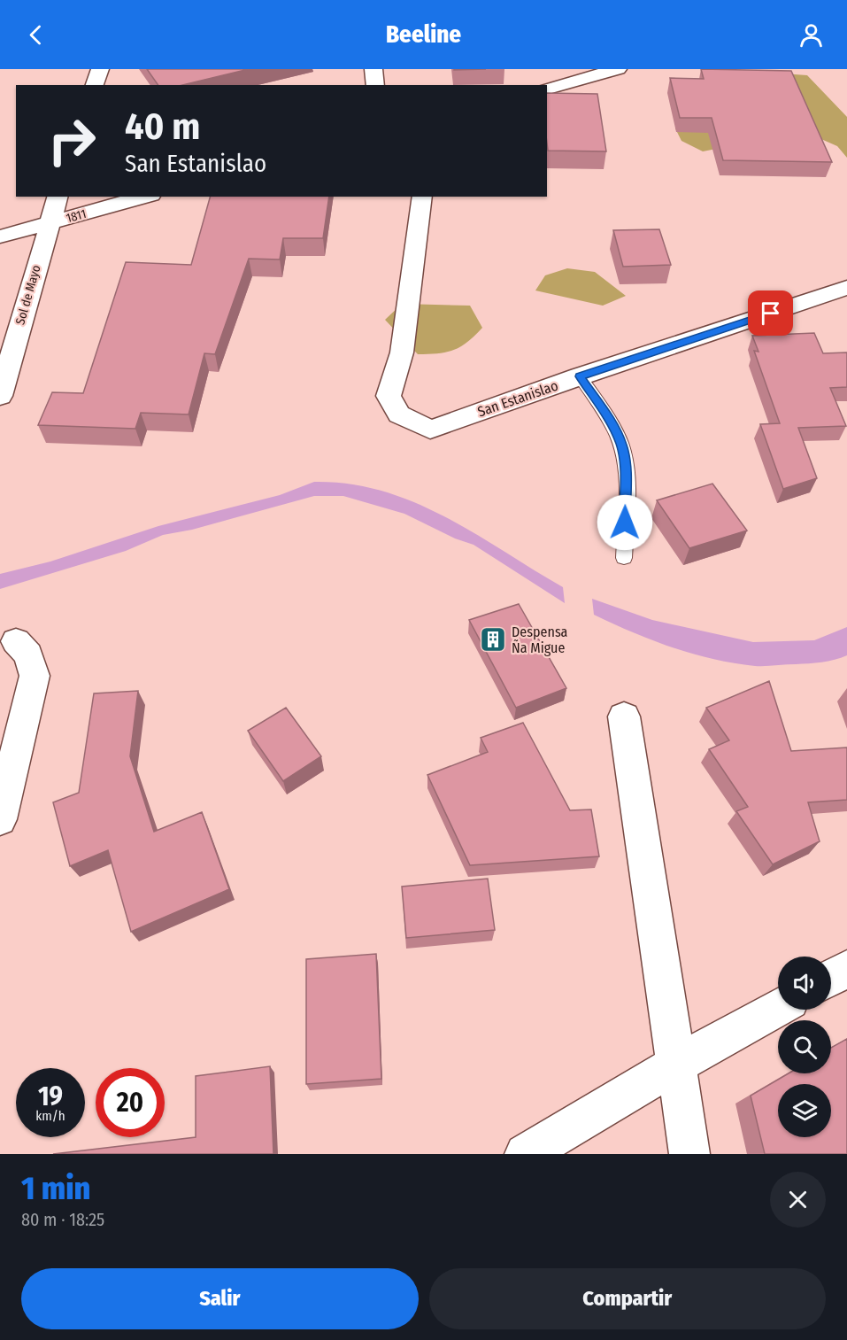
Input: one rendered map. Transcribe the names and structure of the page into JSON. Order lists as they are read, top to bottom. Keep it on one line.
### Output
{"streets":{"street":["1811","Sol de Mayo","San Estanislao"]},"crossings":[["1811","Sol de Mayo"]],"places":{"building":["Despensa Ña Migue"]},"page":{"header":"Beeline","turn":["40 m","San Estanislao"],"speed":"19 km/h","limit":"20","heading":["1 min","80 m · 18:25"],"buttons":["Salir","Compartir"]}}
